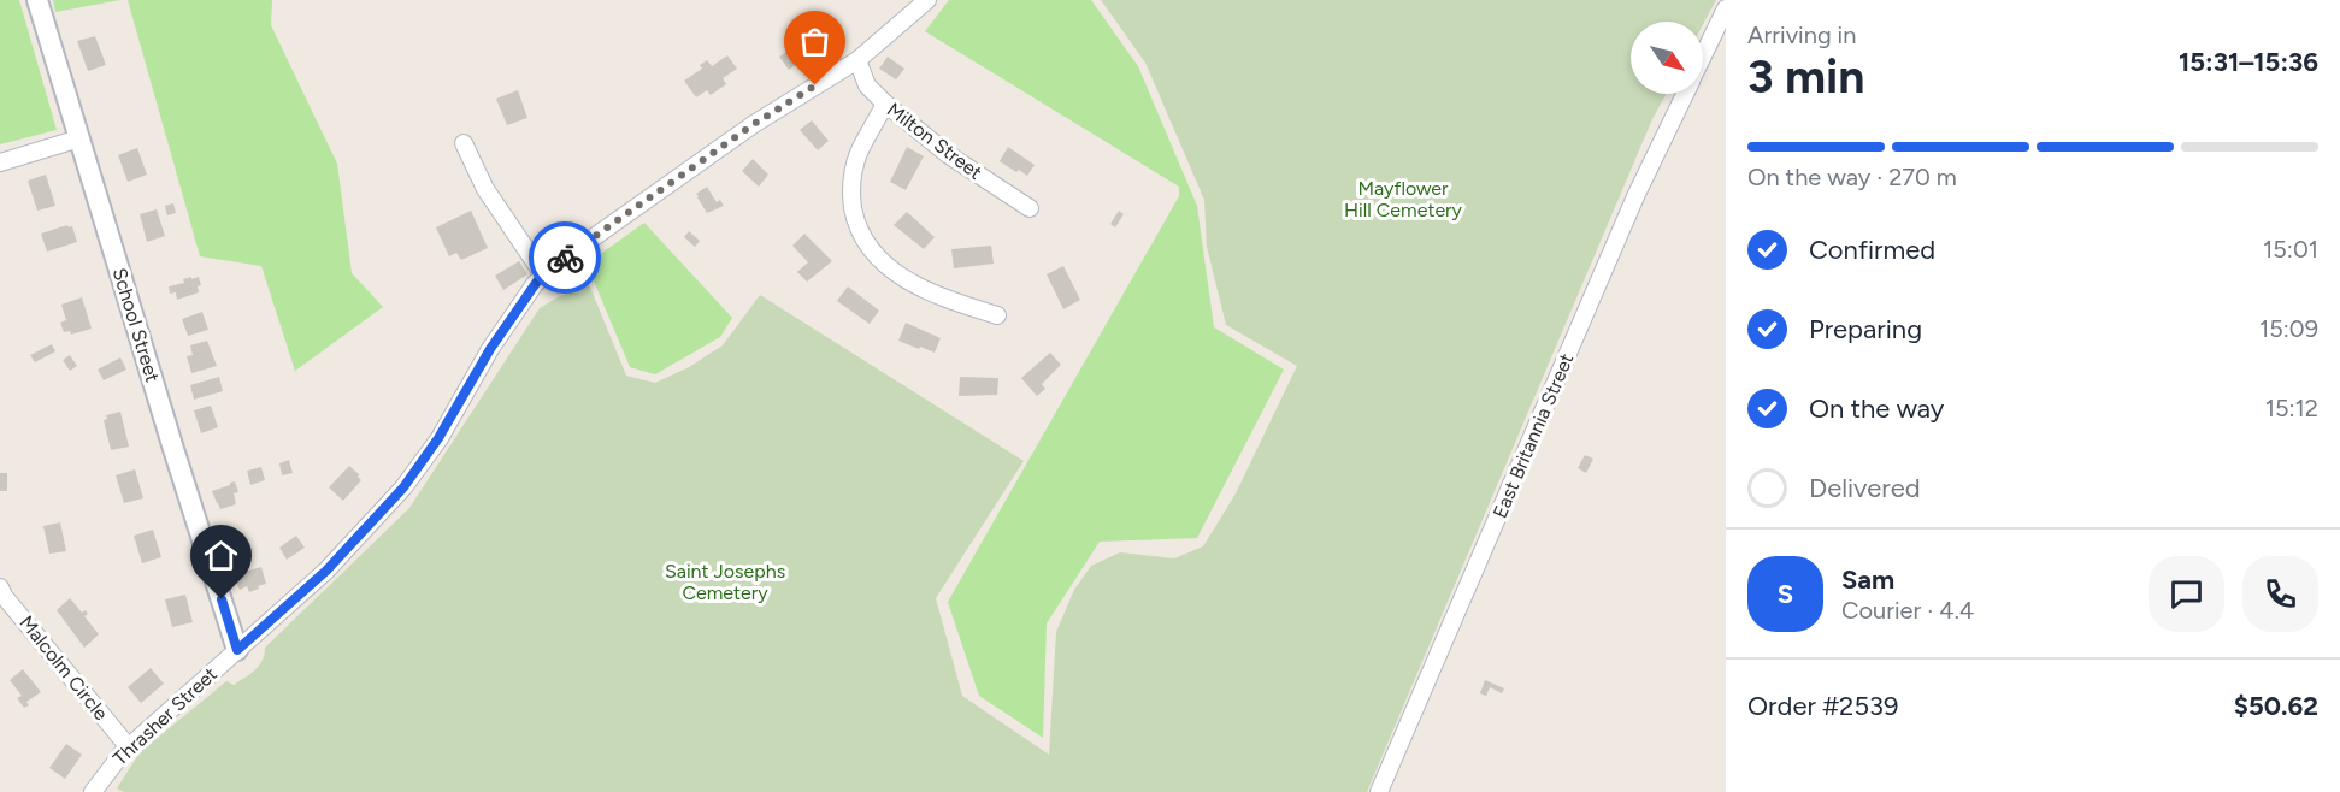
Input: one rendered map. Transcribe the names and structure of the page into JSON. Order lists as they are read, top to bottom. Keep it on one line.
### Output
{"streets":{"street":["Milton Street","School Street","East Britannia Street","Malcolm Circle","Thrasher Street"]},"crossings":[["Milton Street","Thrasher Street"],["School Street","Thrasher Street"],["Malcolm Circle","Thrasher Street"]],"parks":["Mayflower Hill Cemetery","Saint Josephs Cemetery"],"north":"bottom right","page":{"heading":["3 min","Arriving in","15:31–15:36"],"panel":["Sam","Courier · 4.4","Order #2539","$50.62"],"bar":"On the way · 270 m","list":[["Confirmed","15:01"],["Preparing","15:09"],["On the way","15:12"],"Delivered"],"round":"S"}}
